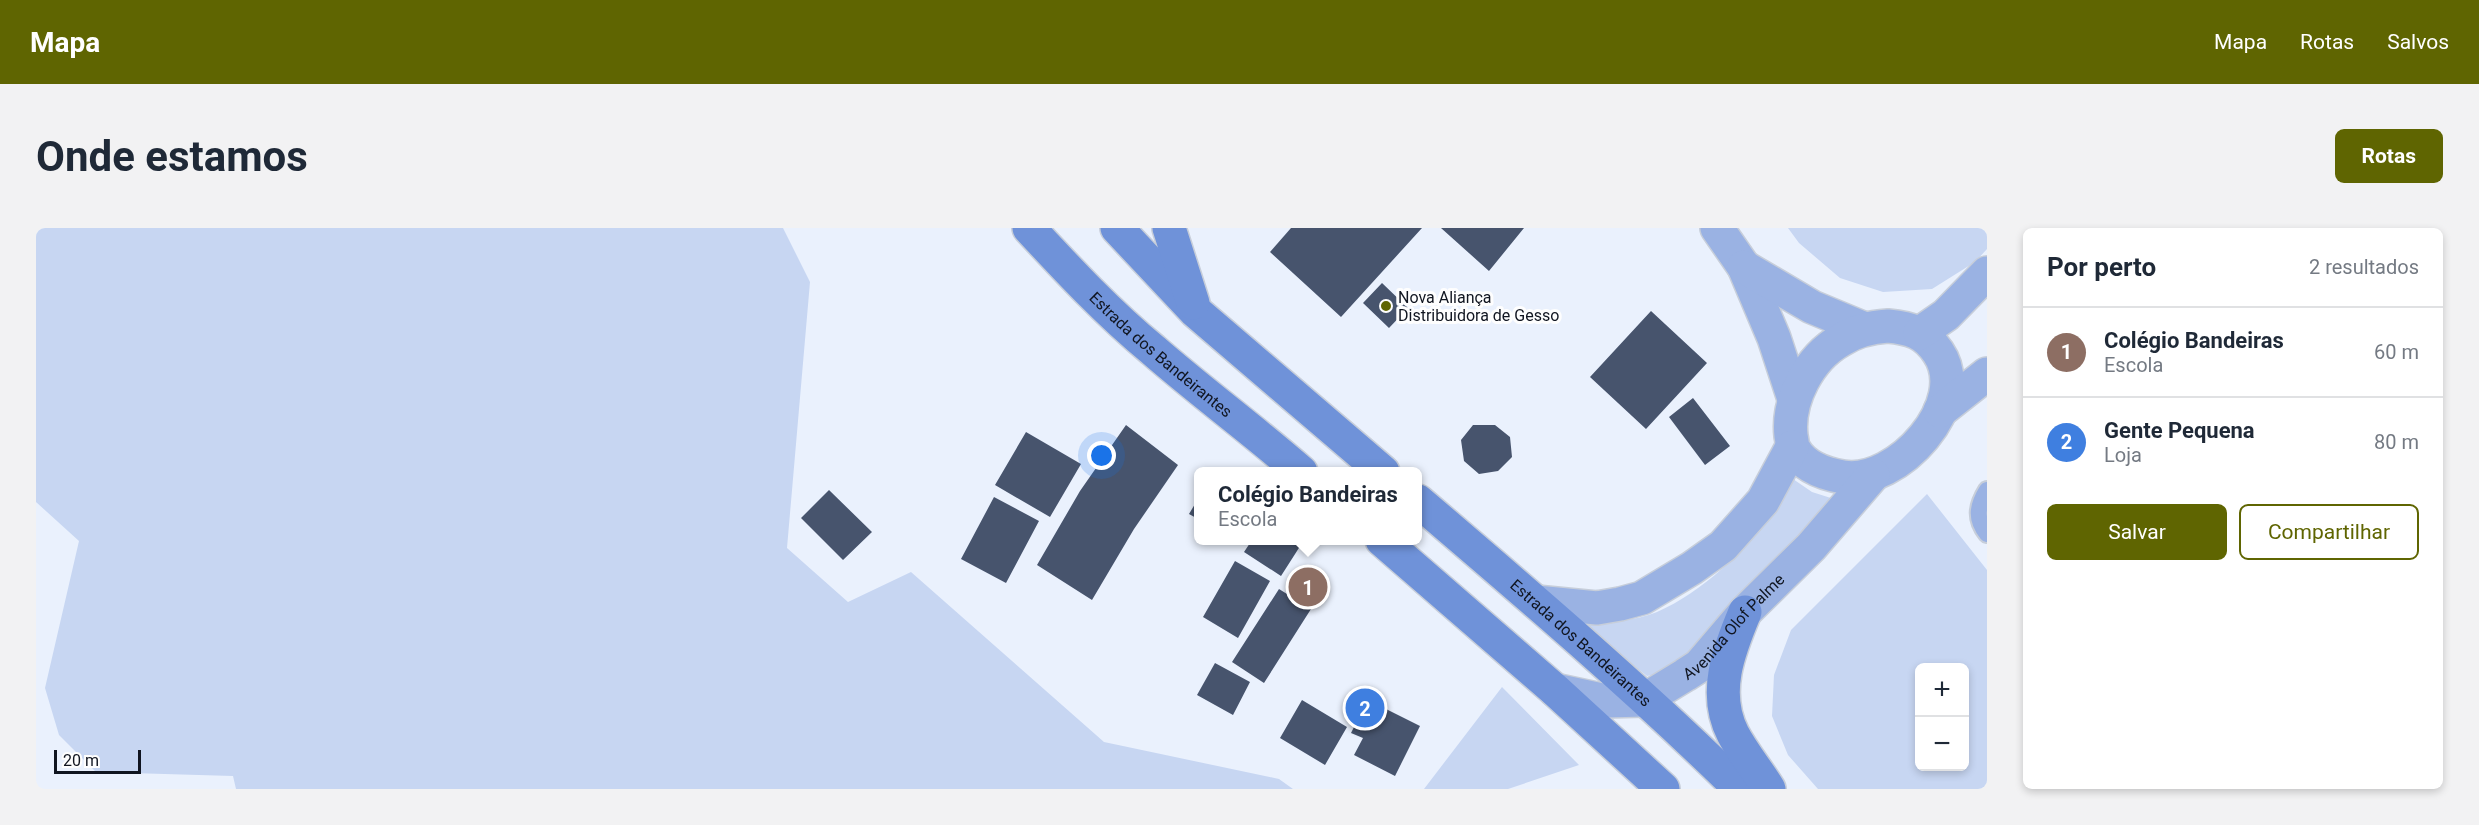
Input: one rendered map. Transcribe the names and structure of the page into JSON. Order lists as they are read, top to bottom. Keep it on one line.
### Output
{"streets":{"main road":["Estrada dos Bandeirantes"],"street":["Avenida Olof Palme"]},"crossings":[["Estrada dos Bandeirantes","Avenida Olof Palme"]],"places":["Nova Aliança Distribuidora de Gesso"],"scale_bar":"20 m","page":{"header":"Mapa","nav":["Mapa","Rotas","Salvos"],"buttons":["Rotas",["Salvar","Compartilhar"]],"title":"Onde estamos","heading":["Por perto","2 resultados"],"list":[{"mark":"1","name":"Colégio Bandeiras","note":"Escola","value":"60 m"},{"mark":"2","name":"Gente Pequena","note":"Loja","value":"80 m"}],"popup":["Colégio Bandeiras","Escola"],"pins":["1","2"],"map_buttons":["+","−"],"scale":"20 m"}}
